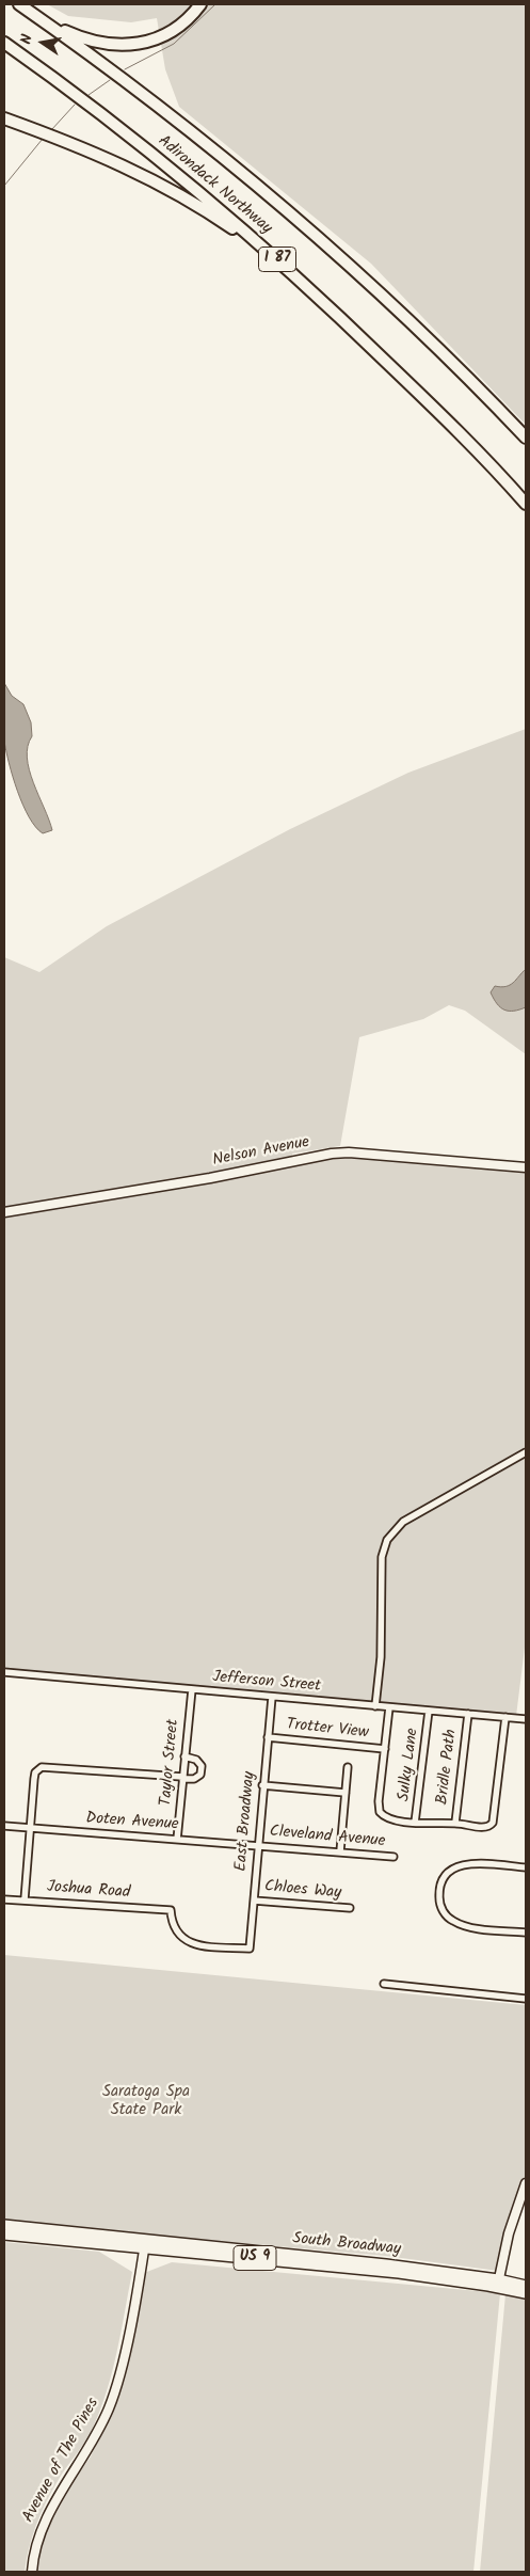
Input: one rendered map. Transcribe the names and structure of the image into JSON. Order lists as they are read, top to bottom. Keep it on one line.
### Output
{"streets":{"highway":["Adirondack Northway","I 87"],"main road":["South Broadway","US 9"],"street":["Nelson Avenue","Jefferson Street","Trotter View","Taylor Street","Sulky Lane","Bridle Path","East Broadway","Doten Avenue","Cleveland Avenue","Joshua Road","Chloes Way","Avenue of The Pines"]},"crossings":[["Jefferson Street","Taylor Street"],["Jefferson Street","Sulky Lane"],["Jefferson Street","Bridle Path"],["Jefferson Street","East Broadway"],["Trotter View","East Broadway"],["Taylor Street","Doten Avenue"],["East Broadway","Doten Avenue"],["East Broadway","Cleveland Avenue"],["East Broadway","Joshua Road"],["East Broadway","Chloes Way"],["Doten Avenue","Cleveland Avenue"],["South Broadway","Avenue of The Pines"]],"parks":["Saratoga Spa State Park"],"north":"left"}
